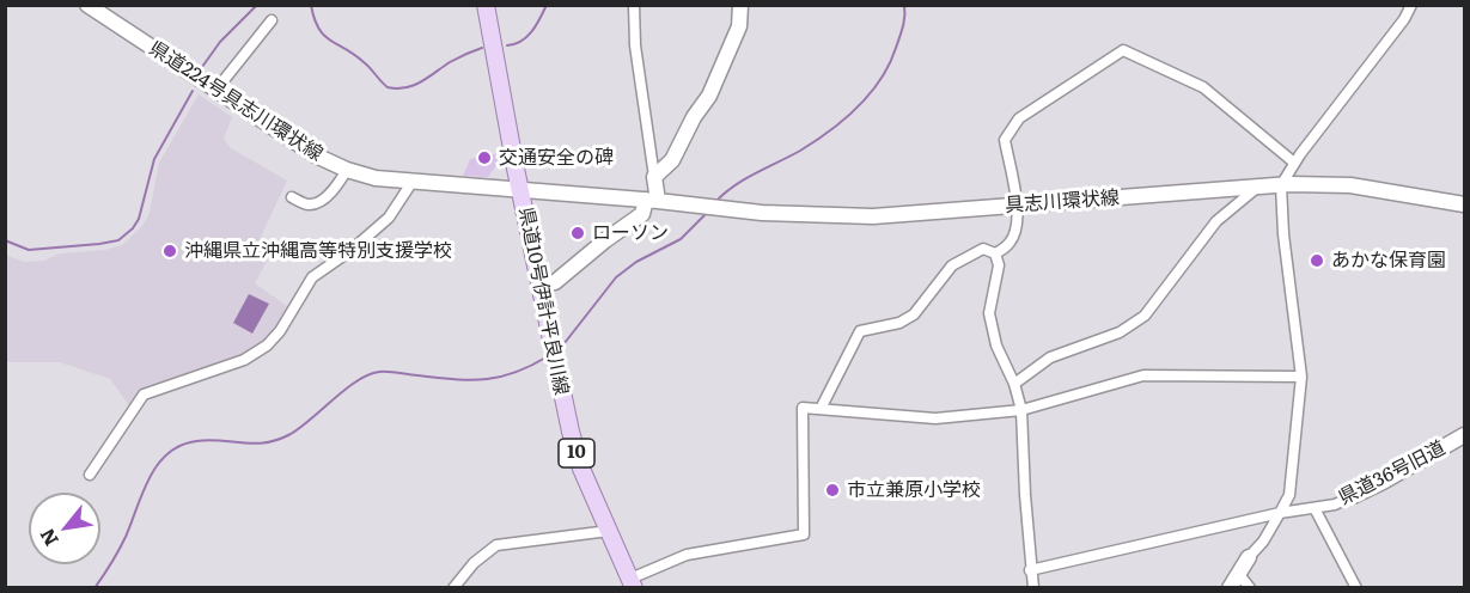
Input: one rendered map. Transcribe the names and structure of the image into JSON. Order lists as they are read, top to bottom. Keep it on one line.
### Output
{"streets":{"main road":["県道224号具志川環状線","具志川環状線","県道10号伊計平良川線","10","県道36号旧道"]},"crossings":[["県道224号具志川環状線","具志川環状線"],["県道224号具志川環状線","県道10号伊計平良川線"],["具志川環状線","県道10号伊計平良川線"]],"places":["交通安全の碑","ローソン","沖縄県立沖縄高等特別支援学校","あかな保育園","市立兼原小学校"],"north":"bottom left"}
